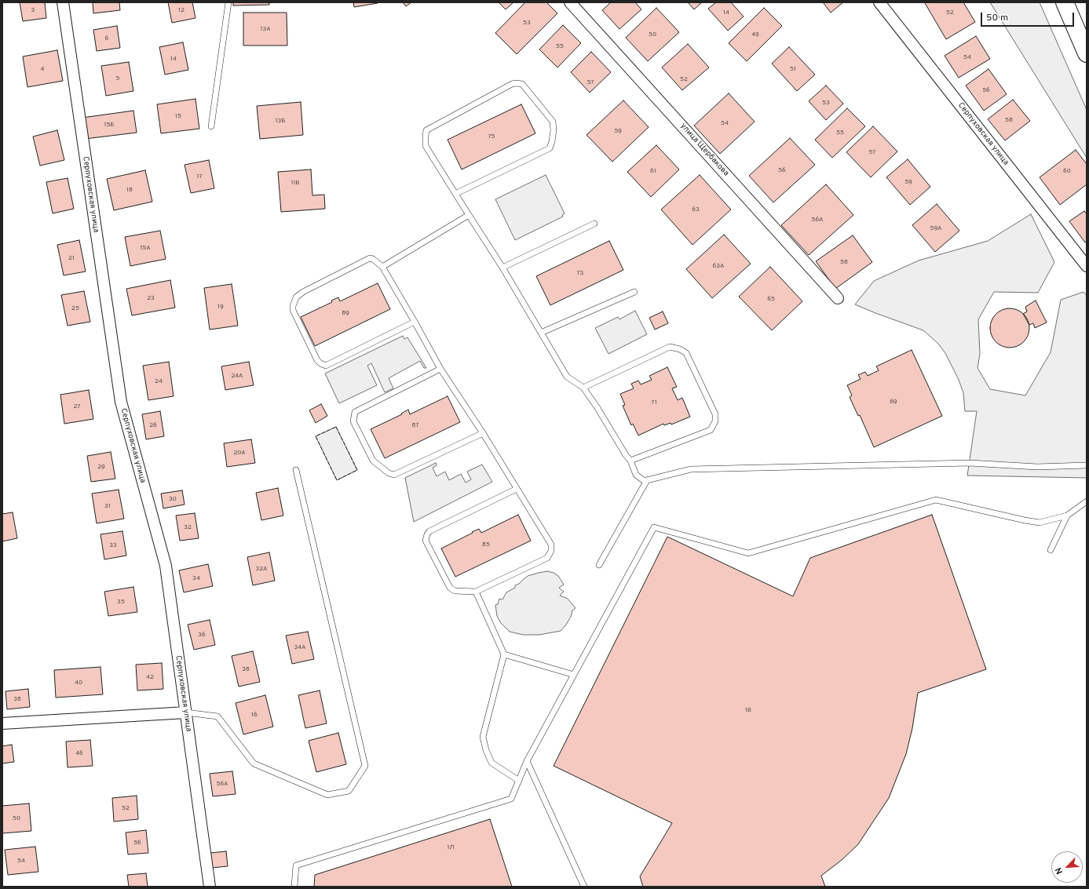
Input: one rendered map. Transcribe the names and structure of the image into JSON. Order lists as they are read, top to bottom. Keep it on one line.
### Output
{"streets":{"street":["Серпуховская улица","улица Щербакова"]},"house_numbers":["3","12","14","52","53","13А","50","49","6","55","54","14","4","51","5","52","57","56","53","15","58","13Б","54","15Б","59","55","75","57","56","61","60","17","59","11В","18","63","56А","59А","15А","21","58","63А","73","23","65","19","25","89","24А","24","69","71","27","26","87","20А","29","30","31","32","85","33","32А","34","35","36","34А","38","42","40","38","1В","16","46","56А","52","50","56","1Л","54"],"scale_bar":"50 m","north":"bottom left"}
